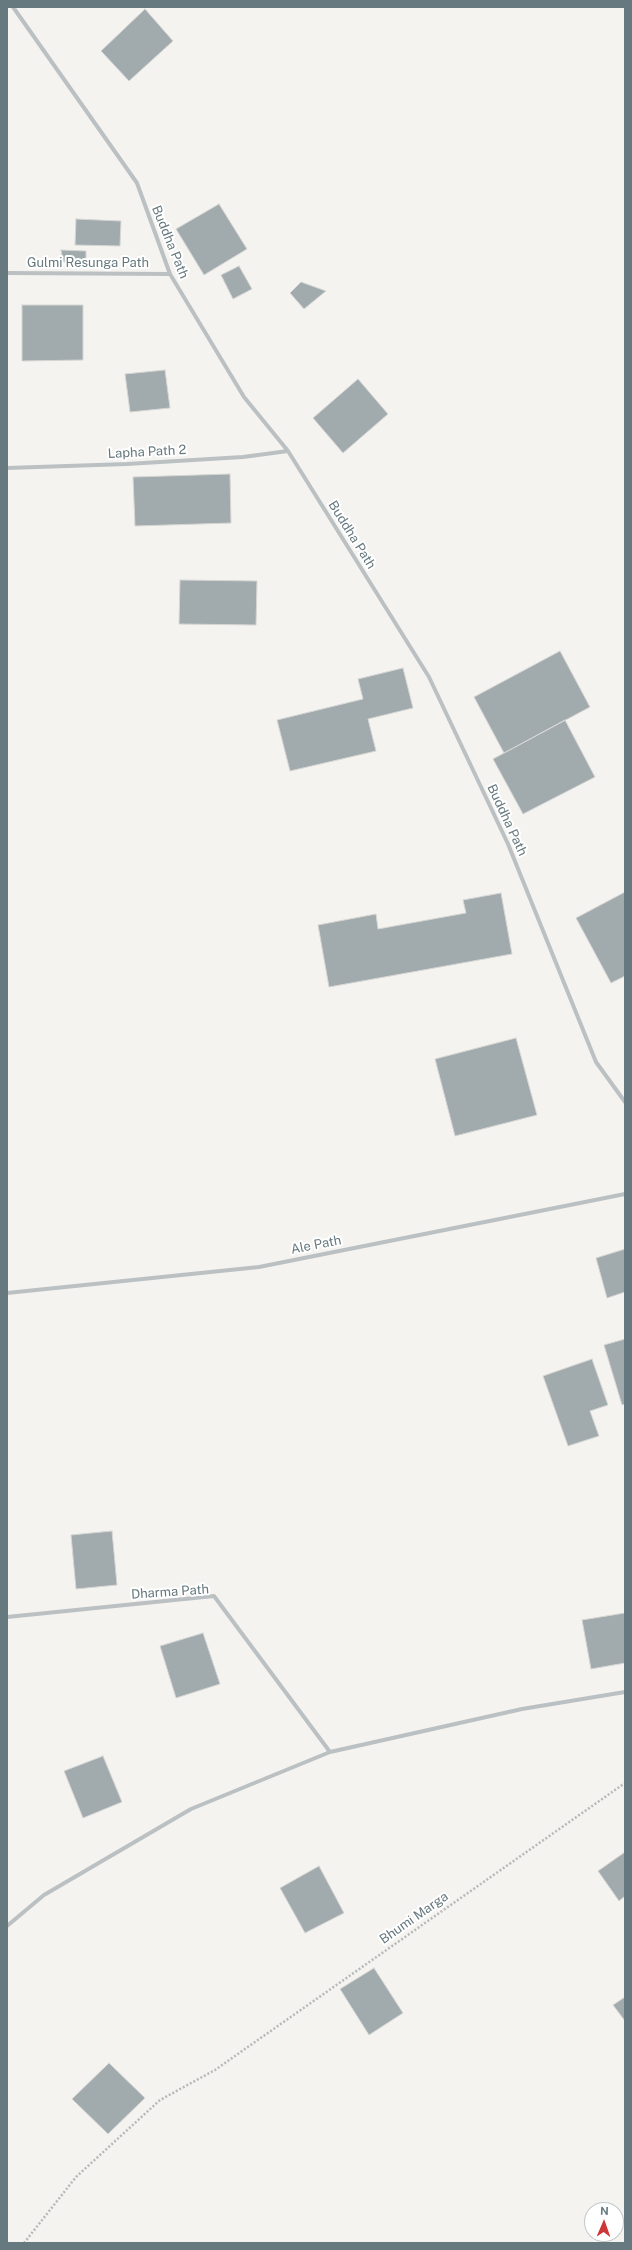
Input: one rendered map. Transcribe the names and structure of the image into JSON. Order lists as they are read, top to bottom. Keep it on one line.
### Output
{"streets":{"street":["Buddha Path","Gulmi Resunga Path","Lapha Path 2","Ale Path","Dharma Path"],"path":["Bhumi Marga"]},"crossings":[["Buddha Path","Gulmi Resunga Path"],["Buddha Path","Lapha Path 2"]],"north":"top"}
